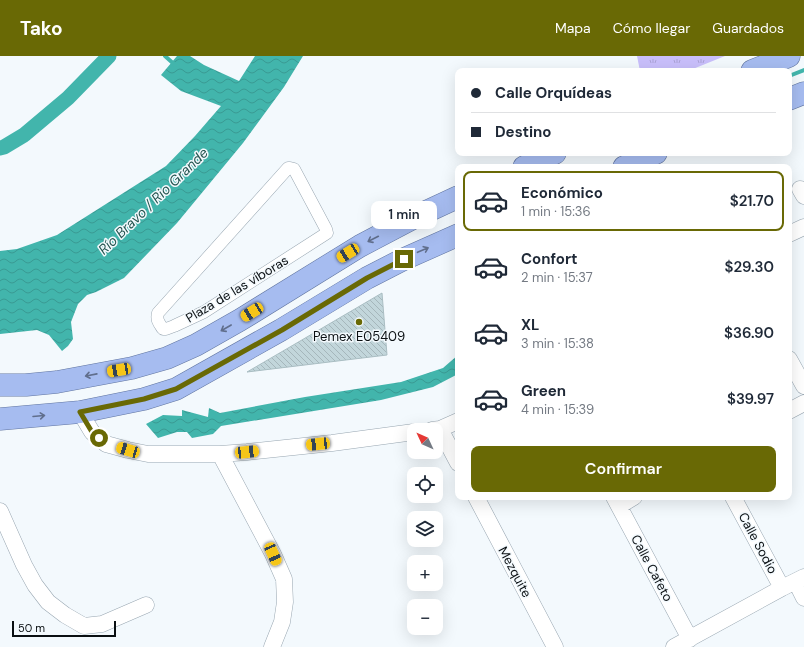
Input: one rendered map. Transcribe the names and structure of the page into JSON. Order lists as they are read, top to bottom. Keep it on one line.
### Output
{"streets":{"street":["Plaza de las víboras","Calle Sodio","Calle Cafeto","Mezquite"]},"water":["Río Bravo / Rio Grande"],"places":["Pemex E05409"],"scale_bar":"50 m","north":"top left","page":{"header":"Tako","nav":["Mapa","Cómo llegar","Guardados"],"banner":["Calle Orquídeas","Destino"],"list":[{"name":"Económico","note":"1 min · 15:36","value":"$21.70"},{"name":"Confort","note":"2 min · 15:37","value":"$29.30"},{"name":"XL","note":"3 min · 15:38","value":"$36.90"},{"name":"Green","note":"4 min · 15:39","value":"$39.97"}],"bubble":"1 min","map_buttons":["+","−"],"buttons":"Confirmar","scale":"50 m"}}
